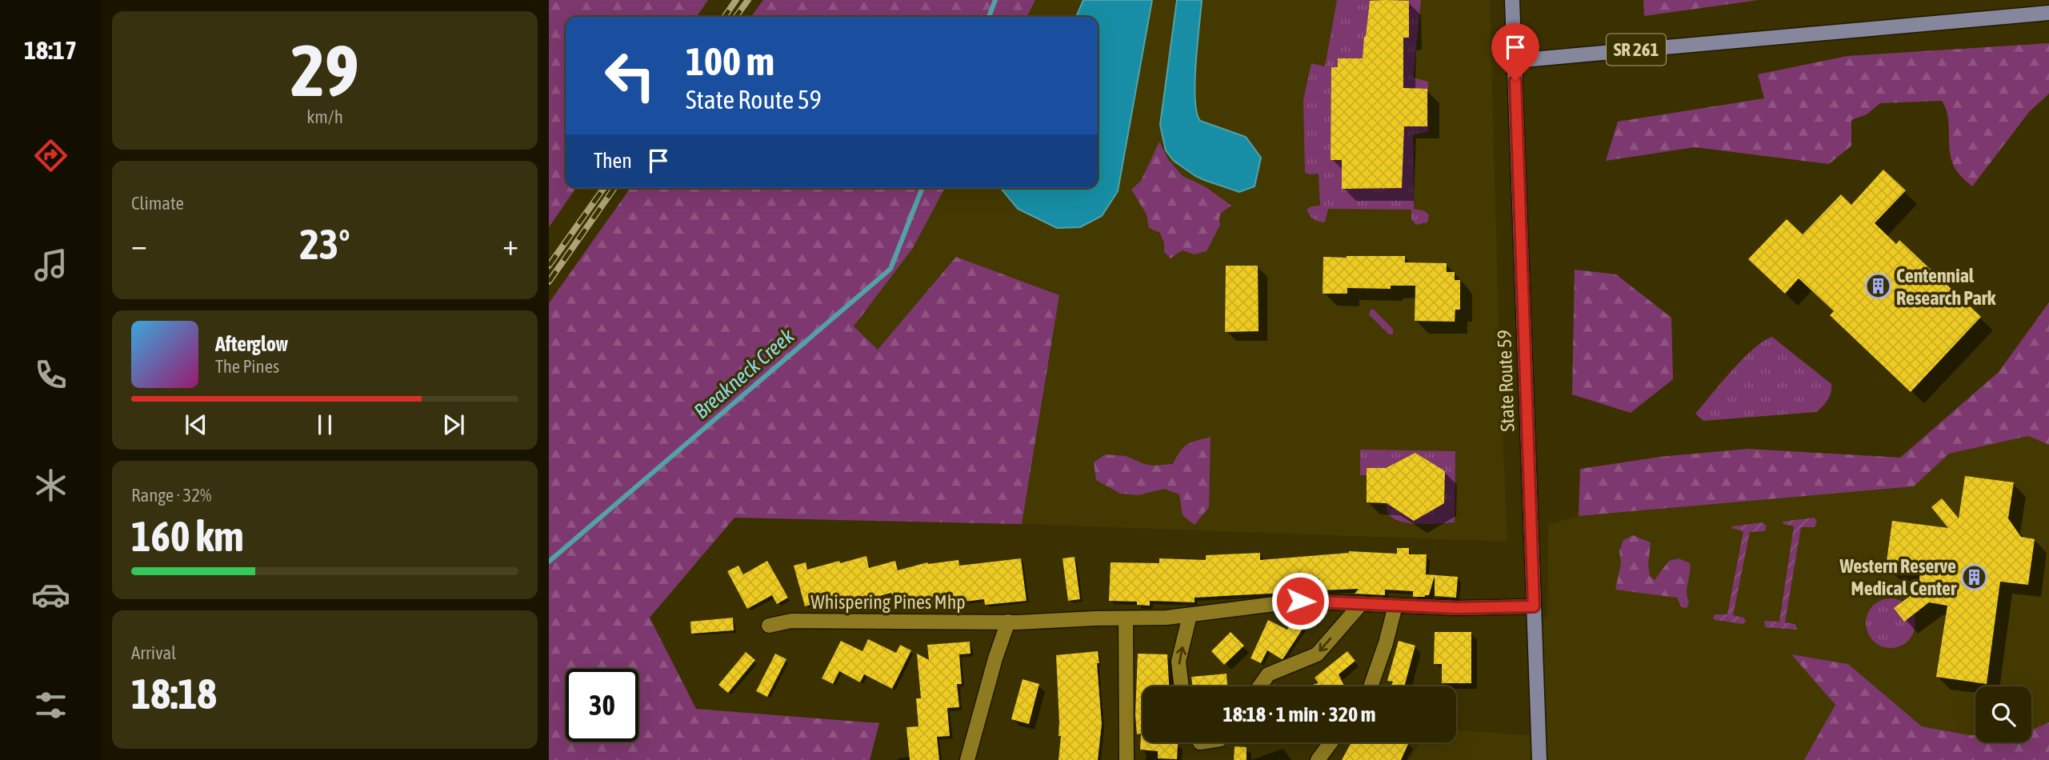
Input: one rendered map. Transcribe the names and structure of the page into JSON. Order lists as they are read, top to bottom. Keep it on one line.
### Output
{"streets":{"main road":["SR 261","State Route 59"],"street":["Whispering Pines Mhp"]},"crossings":[["SR 261","State Route 59"],["State Route 59","Whispering Pines Mhp"]],"water":["Breakneck Creek"],"places":{"building":["Centennial Research Park","Western Reserve Medical Center"]},"page":{"tabs":"18:17","tile":[["29","km/h"],"Climate",["Range · 32%","160 km"],["Arrival","18:18"]],"turn":["100 m","State Route 59"],"then":"Then","heat":["−","23°","+"],"song":["Afterglow","The Pines"],"limit":"30","trip":"18:18 · 1 min · 320 m"}}
